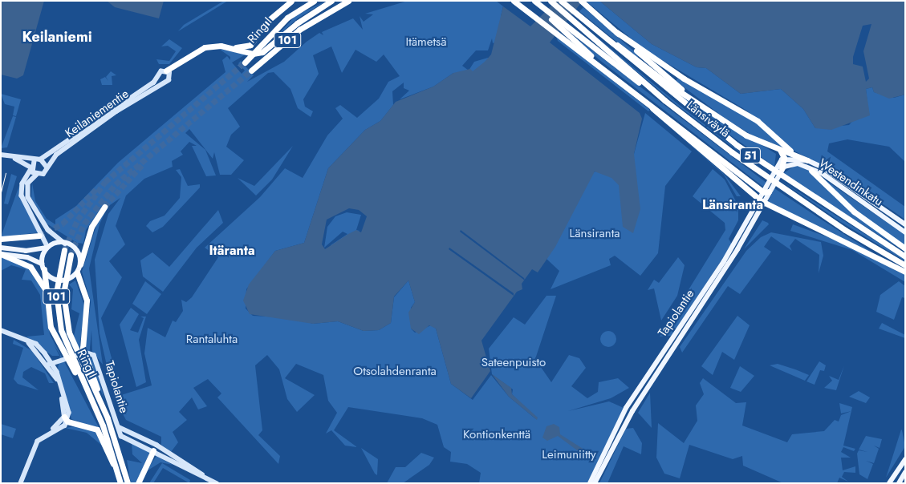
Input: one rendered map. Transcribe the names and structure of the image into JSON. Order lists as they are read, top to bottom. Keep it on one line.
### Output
{"streets":{"highway":["Ring I","101","Länsiväylä","51"],"main road":["Westendinkatu","Tapiolantie"],"street":["Keilaniementie"]},"crossings":[["Westendinkatu","Tapiolantie"]],"districts":["Keilaniemi","Länsiranta","Itäranta"],"parks":["Itämetsä","Länsiranta","Rantaluhta","Sateenpuisto","Otsolahdenranta","Kontionkenttä","Leimuniitty"]}
